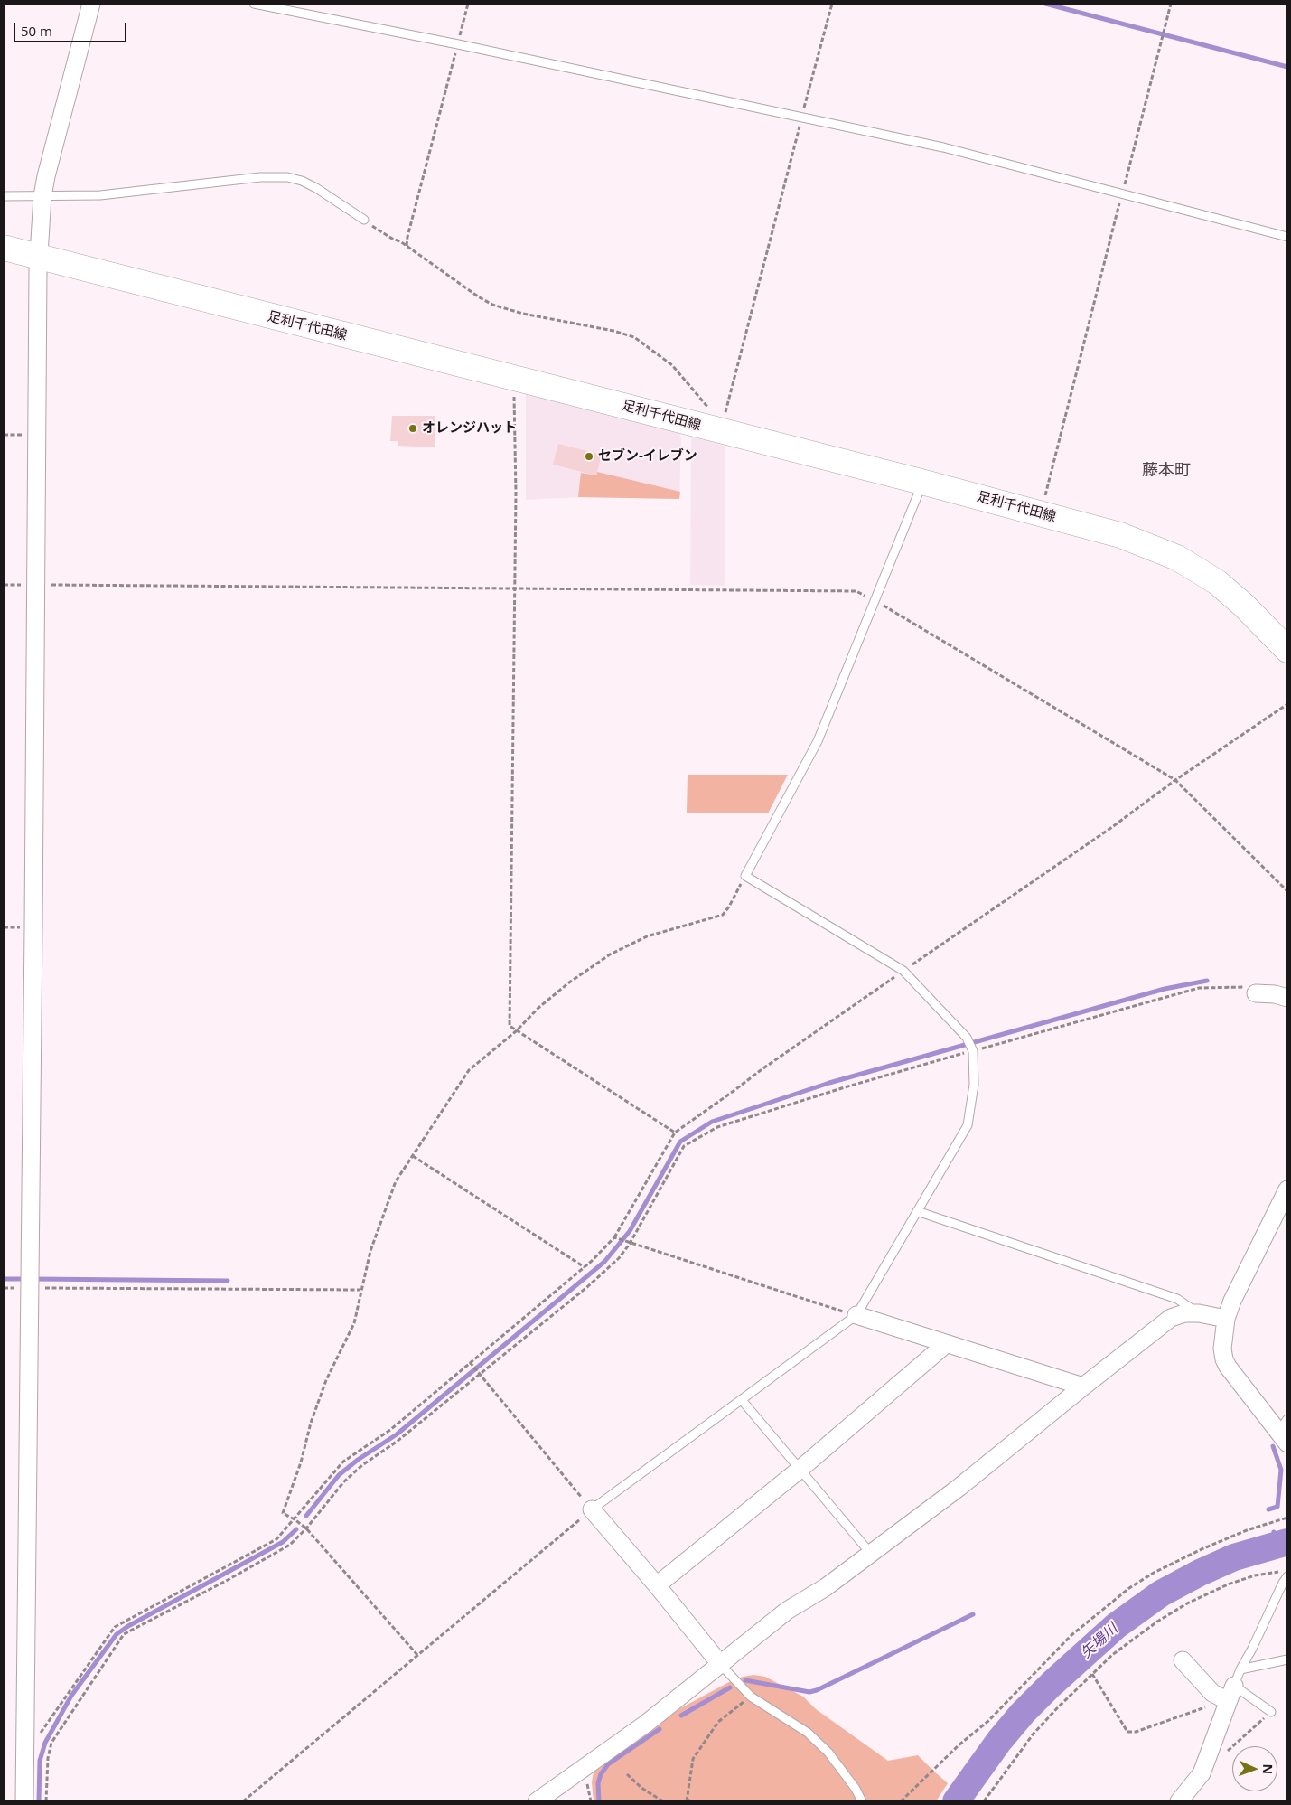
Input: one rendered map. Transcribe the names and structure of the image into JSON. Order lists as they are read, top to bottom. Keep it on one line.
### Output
{"streets":{"main road":["足利千代田線"]},"districts":["藤本町"],"water":["矢場川"],"places":["オレンジハット","セブン-イレブン"],"scale_bar":"50 m","north":"right"}
